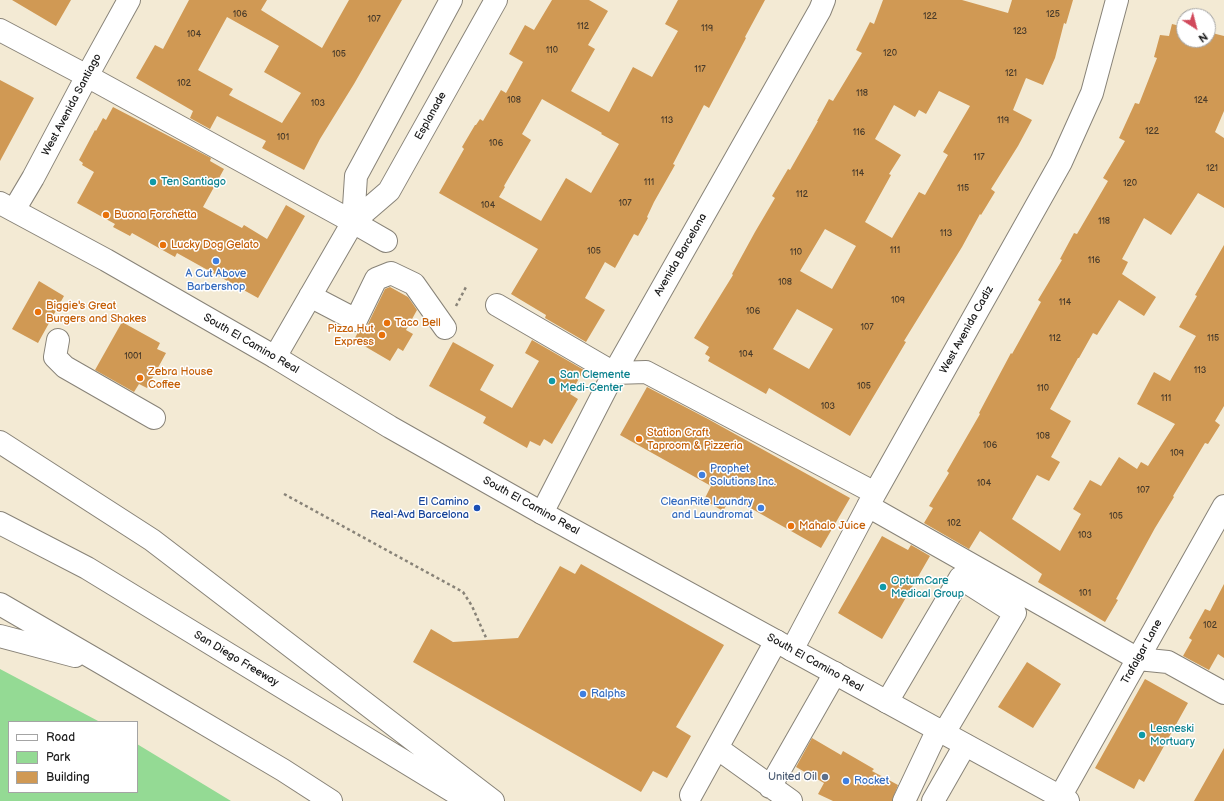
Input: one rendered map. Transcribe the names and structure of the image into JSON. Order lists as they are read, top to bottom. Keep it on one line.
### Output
{"streets":{"main road":["West Avenida Santiago","Esplanade","Avenida Barcelona","West Avenida Cadiz","South El Camino Real","Trafalgar Lane","San Diego Freeway"]},"crossings":[["West Avenida Santiago","South El Camino Real"],["Esplanade","South El Camino Real"],["Avenida Barcelona","South El Camino Real"],["West Avenida Cadiz","South El Camino Real"],["South El Camino Real","Trafalgar Lane"]],"places":["Ten Santiago","Buona Forchetta","Lucky Dog Gelato","A Cut Above Barbershop","Biggie's Great Burgers and Shakes","Taco Bell","Pizza Hut Express","Zebra House Coffee","San Clemente Medi-Center","Station Craft Taproom & Pizzeria","Prophet Solutions Inc.","El Camino Real-Avd Barcelona","CleanRite Laundry and Laundromat","Mahalo Juice","OptumCare Medical Group","Ralphs","Lesneski Mortuary","United Oil","Rocket"],"house_numbers":["106","125","122","107","112","119","123","104","110","120","105","117","121","102","118","108","124","103","113","119","122","116","101","106","117","121","114","111","120","115","112","107","104","118","113","111","105","110","116","108","109","114","106","107","112","115","104","1001","113","105","110","111","103","108","106","109","104","107","105","102","103","101","102"],"legend":["Road","Park","Building"],"north":"bottom right"}
